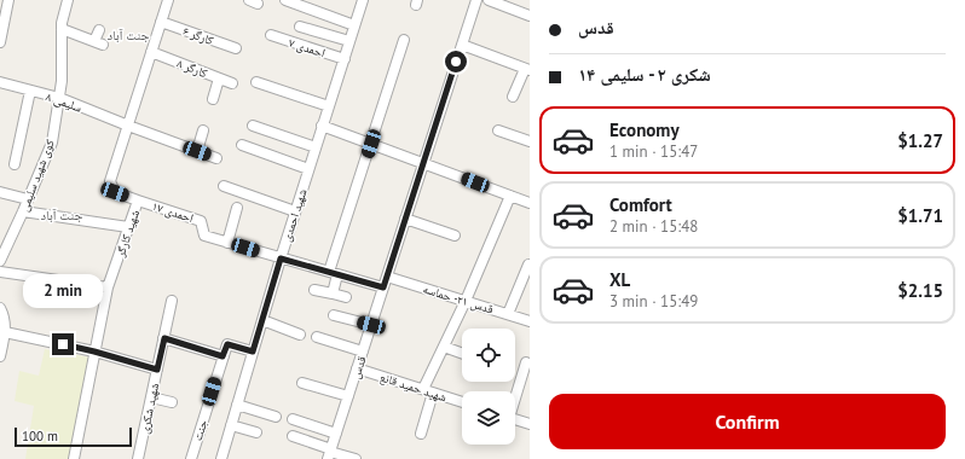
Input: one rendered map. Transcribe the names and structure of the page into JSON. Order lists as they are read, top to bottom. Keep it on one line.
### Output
{"streets":{"street":["کارگر ۶","احمدی ۷","کارگر ۸","سلیمی ۸","کوی شهید سلیمی","احمدی ۱۷","شهید احمدی","شهید کارگر","قدس ۲۱- حماسه","قدس","شهید حمید قانع","شهید شکری","جنت"]},"crossings":[["کارگر ۶","شهید کارگر"],["احمدی ۷","شهید احمدی"],["کارگر ۸","شهید کارگر"],["سلیمی ۸","کوی شهید سلیمی"],["سلیمی ۸","شهید کارگر"],["احمدی ۱۷","شهید احمدی"],["احمدی ۱۷","شهید کارگر"],["احمدی ۱۷","قدس"],["قدس ۲۱- حماسه","قدس"],["قدس","شهید حمید قانع"]],"districts":["جنت آباد","جنت آباد"],"scale_bar":"100 m","page":{"banner":["قدس","شکری ۲ - سلیمی ۱۴"],"list":[{"name":"Economy","note":"1 min · 15:47","value":"$1.27"},{"name":"Comfort","note":"2 min · 15:48","value":"$1.71"},{"name":"XL","note":"3 min · 15:49","value":"$2.15"}],"bubble":"2 min","buttons":"Confirm","scale":"100 m"}}
